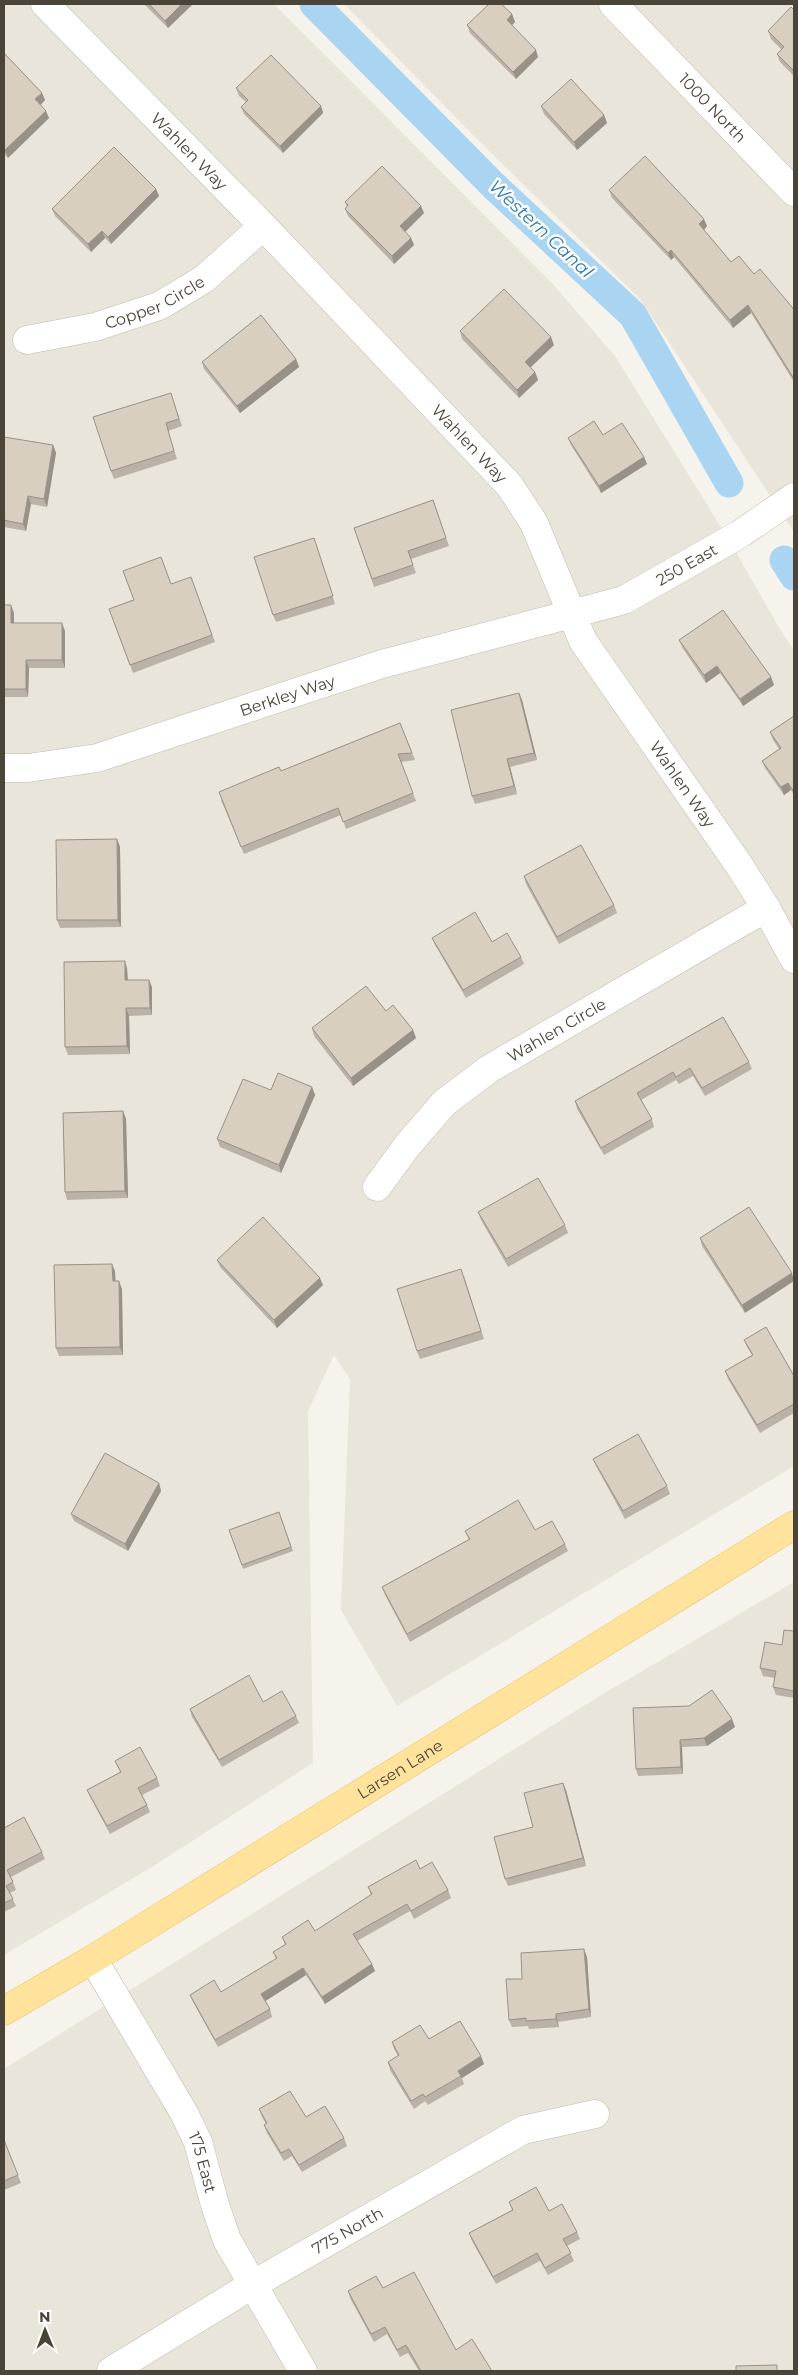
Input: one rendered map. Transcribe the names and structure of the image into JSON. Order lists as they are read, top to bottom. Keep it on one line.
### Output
{"streets":{"main road":["Larsen Lane"],"street":["1000 North","Wahlen Way","Copper Circle","250 East","Berkley Way","Wahlen Circle","175 East","775 North"]},"crossings":[["Wahlen Way","Copper Circle"],["Wahlen Way","250 East"],["Wahlen Way","Berkley Way"],["Wahlen Way","Wahlen Circle"],["250 East","Berkley Way"],["Larsen Lane","175 East"],["175 East","775 North"]],"water":["Western Canal"],"north":"top"}
